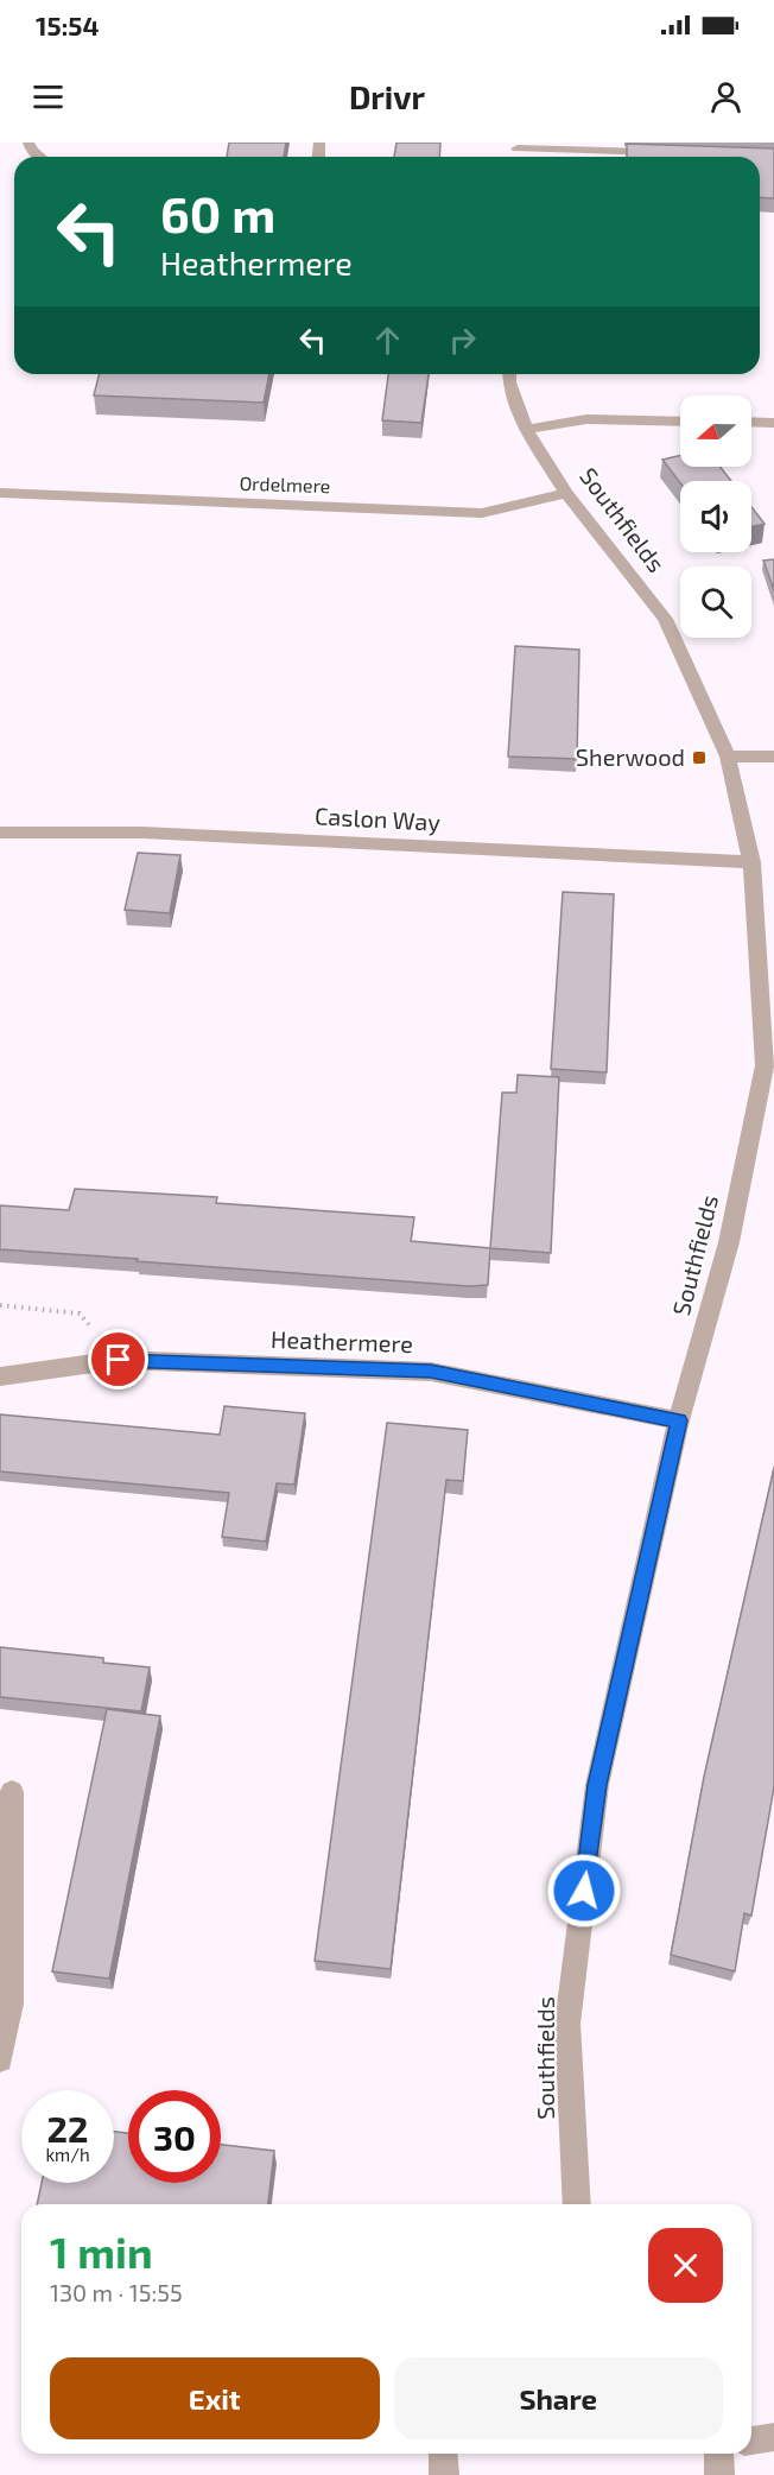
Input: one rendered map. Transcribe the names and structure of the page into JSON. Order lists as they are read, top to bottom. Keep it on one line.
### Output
{"streets":{"street":["Ordelmere","Southfields","Caslon Way","Heathermere"]},"crossings":[["Ordelmere","Southfields"],["Southfields","Caslon Way"],["Southfields","Heathermere"]],"places":{"transit":["Sherwood"]},"north":"left","page":{"status":"15:54","header":"Drivr","turn":["60 m","Heathermere"],"speed":"22 km/h","limit":"30","heading":["1 min","130 m · 15:55"],"buttons":["Exit","Share"]}}
